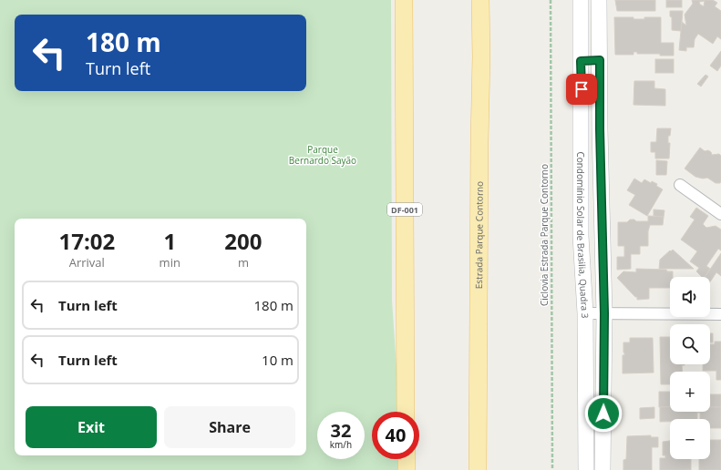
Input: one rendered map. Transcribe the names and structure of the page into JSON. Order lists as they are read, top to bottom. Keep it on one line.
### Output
{"streets":{"main road":["DF-001","Estrada Parque Contorno"],"street":["Condomínio Solar de Brasilia, Quadra 3"],"path":["Ciclovia Estrada Parque Contorno"]},"parks":["Parque Bernardo Sayão"],"page":{"turn":["180 m","Turn left"],"eta":["17:02","Arrival","1","min","200","m"],"map_buttons":["+","−"],"list":[{"name":"Turn left","value":"180 m"},{"name":"Turn left","value":"10 m"}],"buttons":["Exit","Share"],"speed":"32 km/h","limit":"40"}}
